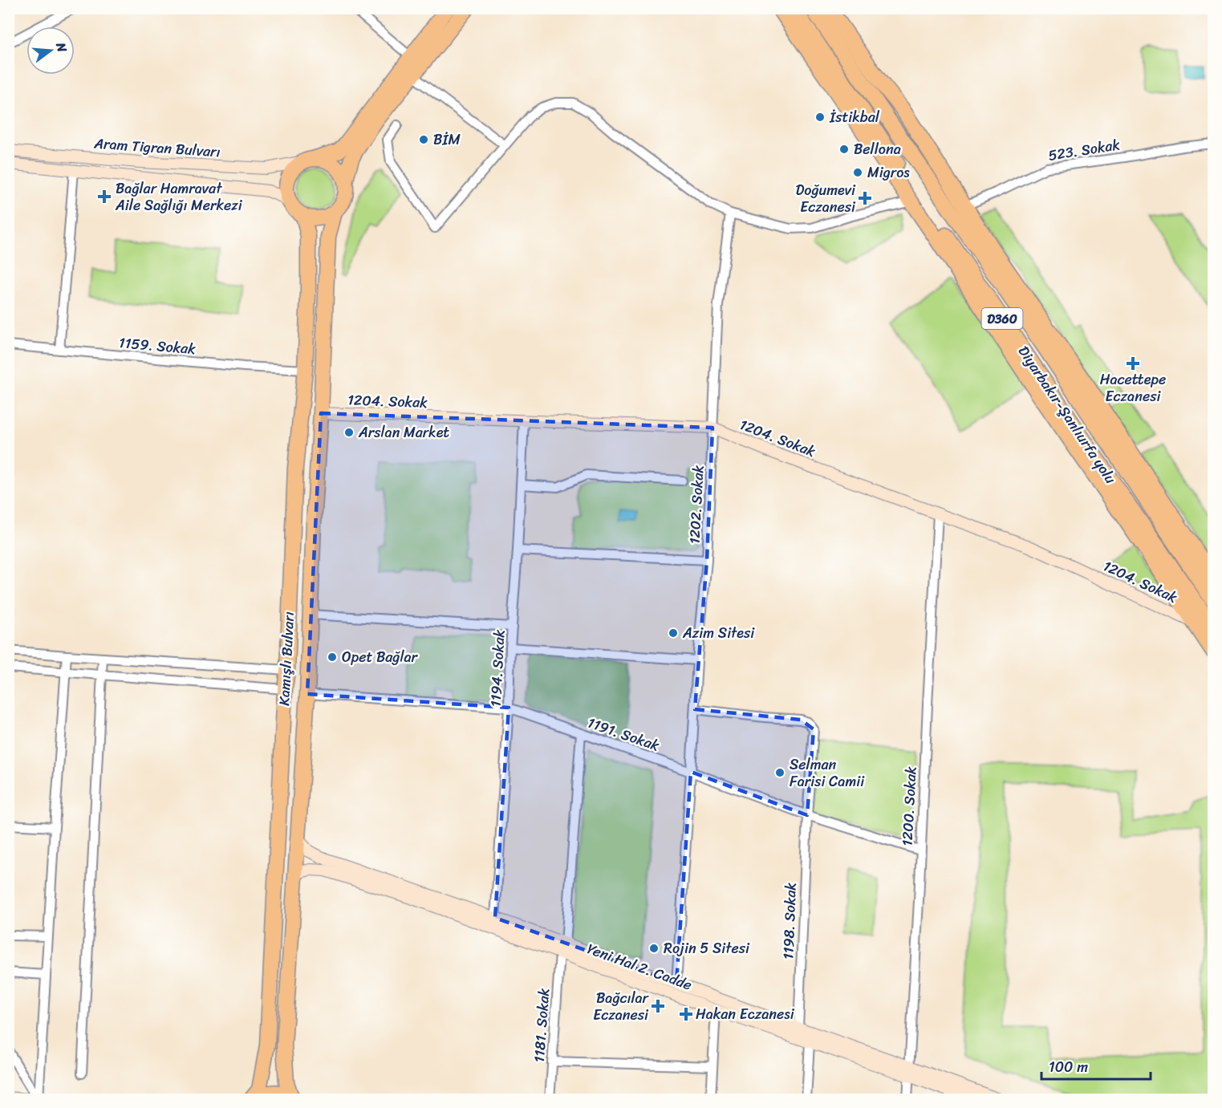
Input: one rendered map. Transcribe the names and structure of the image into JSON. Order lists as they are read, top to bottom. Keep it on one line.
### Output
{"streets":{"highway":["D360","Diyarbakır-Şanlıurfa yolu","Kamışlı Bulvarı"],"street":["Aram Tigran Bulvarı","523. Sokak","1159. Sokak","1204. Sokak","1202. Sokak","1194. Sokak","1191. Sokak","1200. Sokak","1198. Sokak","Yeni Hal 2. Cadde","1181. Sokak"]},"crossings":[["Aram Tigran Bulvarı","Kamışlı Bulvarı"],["1159. Sokak","Kamışlı Bulvarı"],["1204. Sokak","1202. Sokak"],["1204. Sokak","Kamışlı Bulvarı"],["1204. Sokak","1194. Sokak"],["1204. Sokak","1200. Sokak"],["1202. Sokak","1191. Sokak"],["1202. Sokak","1198. Sokak"],["Kamışlı Bulvarı","1191. Sokak"],["Kamışlı Bulvarı","Yeni Hal 2. Cadde"],["1194. Sokak","1191. Sokak"],["1191. Sokak","1200. Sokak"],["1191. Sokak","1198. Sokak"],["1191. Sokak","1181. Sokak"],["1200. Sokak","Yeni Hal 2. Cadde"],["Yeni Hal 2. Cadde","1181. Sokak"]],"places":{"other":["İstikbal","BİM","Bellona","Migros","Arslan Market","Azim Sitesi","Opet Bağlar","Selman Farisi Camii","Rojin 5 Sitesi"],"health":["Bağlar Hamravat Aile Sağlığı Merkezi","Doğumevi Eczanesi","Hacettepe Eczanesi","Bağcılar Eczanesi","Hakan Eczanesi"]},"scale_bar":"100 m","north":"right"}
